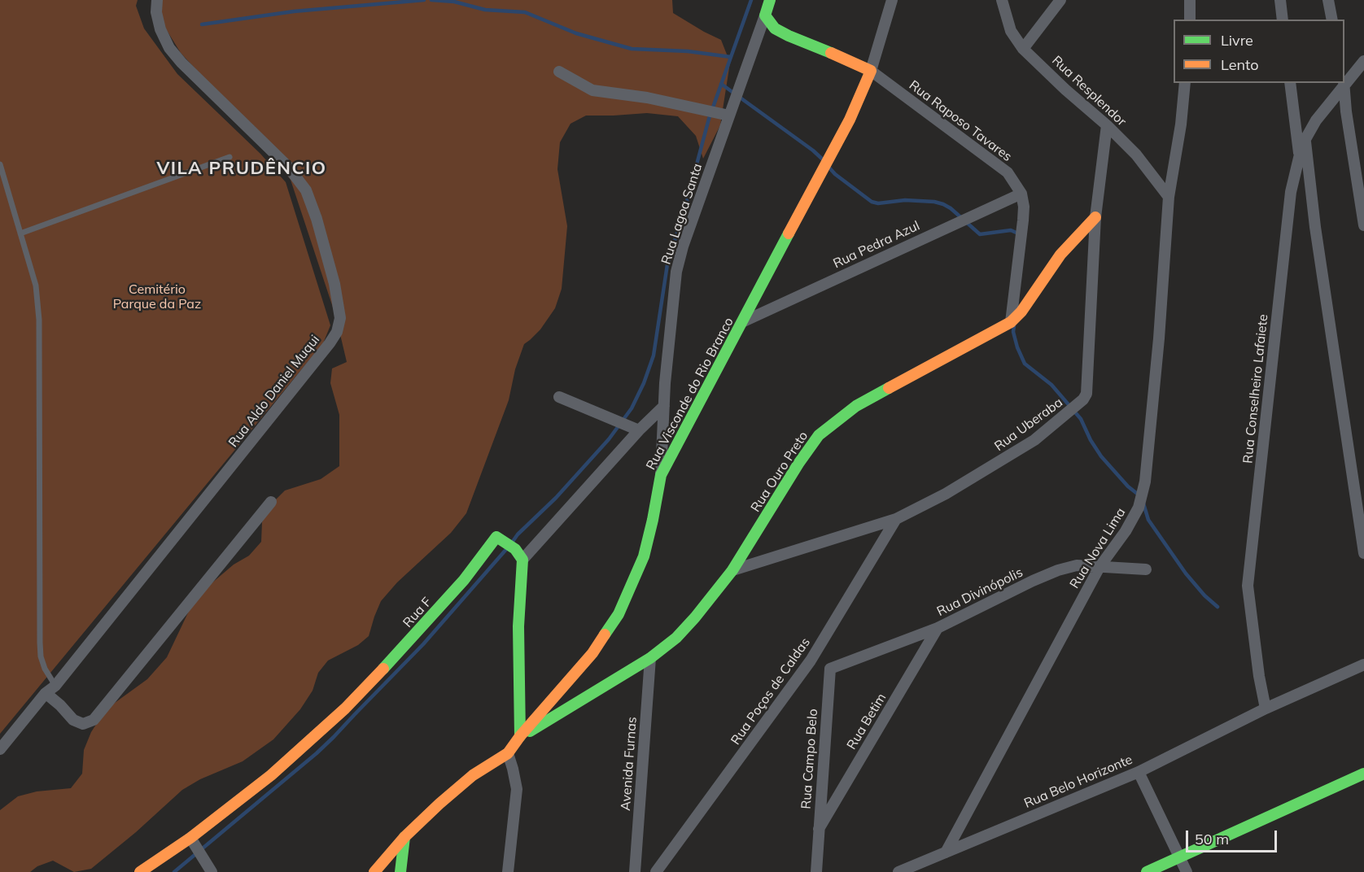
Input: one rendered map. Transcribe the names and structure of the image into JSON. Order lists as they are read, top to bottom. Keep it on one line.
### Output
{"streets":{"street":["Rua Resplendor","Rua Raposo Tavares","Rua Lagoa Santa","Rua Pedra Azul","Rua Conselheiro Lafaiete","Rua Aldo Daniel Muqui","Rua Visconde do Rio Branco","Rua Uberaba","Rua Ouro Preto","Rua Nova Lima","Rua Divinópolis","Rua F","Rua Poços de Caldas","Rua Betim","Rua Campo Belo","Avenida Furnas","Rua Belo Horizonte"]},"crossings":[["Rua Resplendor","Rua Uberaba"],["Rua Resplendor","Rua Nova Lima"],["Rua Raposo Tavares","Rua Lagoa Santa"],["Rua Raposo Tavares","Rua Pedra Azul"],["Rua Raposo Tavares","Rua Visconde do Rio Branco"],["Rua Raposo Tavares","Rua Ouro Preto"],["Rua Lagoa Santa","Rua Visconde do Rio Branco"],["Rua Pedra Azul","Rua Visconde do Rio Branco"],["Rua Conselheiro Lafaiete","Rua Belo Horizonte"],["Rua Visconde do Rio Branco","Rua Ouro Preto"],["Rua Uberaba","Rua Ouro Preto"],["Rua Uberaba","Rua Poços de Caldas"],["Rua Ouro Preto","Avenida Furnas"],["Rua Nova Lima","Rua Divinópolis"],["Rua Nova Lima","Rua Belo Horizonte"],["Rua Divinópolis","Rua Betim"],["Rua Divinópolis","Rua Campo Belo"],["Rua Betim","Rua Campo Belo"]],"districts":["VILA PRUDÊNCIO"],"parks":["Cemitério Parque da Paz"],"legend":["Livre","Lento"],"scale_bar":"50 m"}
